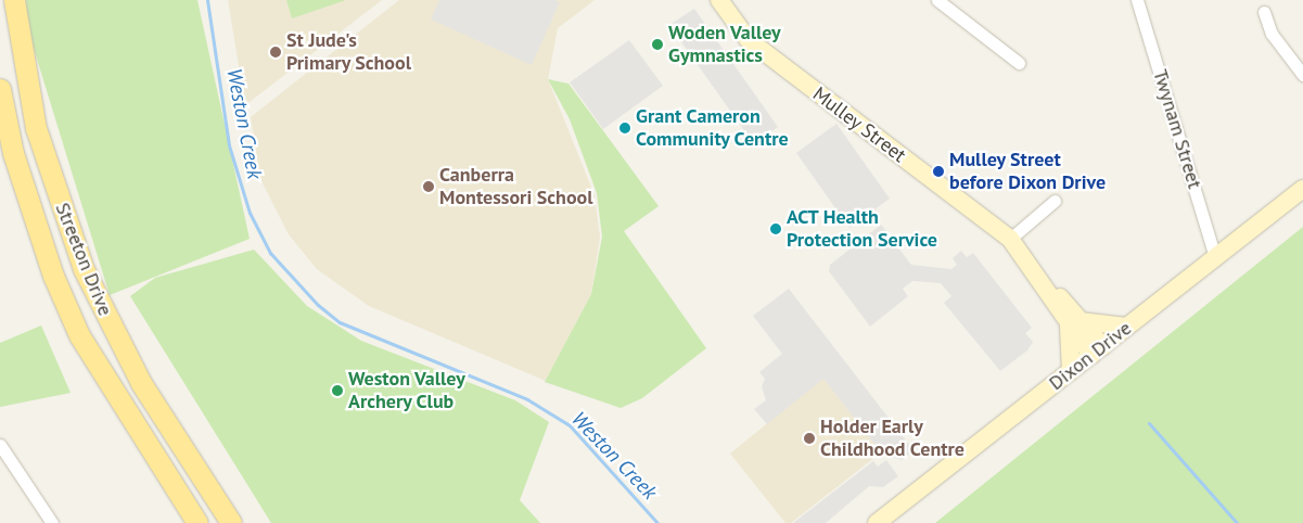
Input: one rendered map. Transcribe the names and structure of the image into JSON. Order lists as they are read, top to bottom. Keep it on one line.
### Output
{"streets":{"main road":["Mulley Street","Streeton Drive","Dixon Drive"],"street":["Twynam Street"]},"crossings":[["Mulley Street","Dixon Drive"],["Twynam Street","Dixon Drive"]],"water":["Weston Creek"],"places":["Woden Valley Gymnastics","St Jude's Primary School","Grant Cameron Community Centre","Mulley Street before Dixon Drive","Canberra Montessori School","ACT Health Protection Service","Weston Valley Archery Club","Holder Early Childhood Centre"]}
